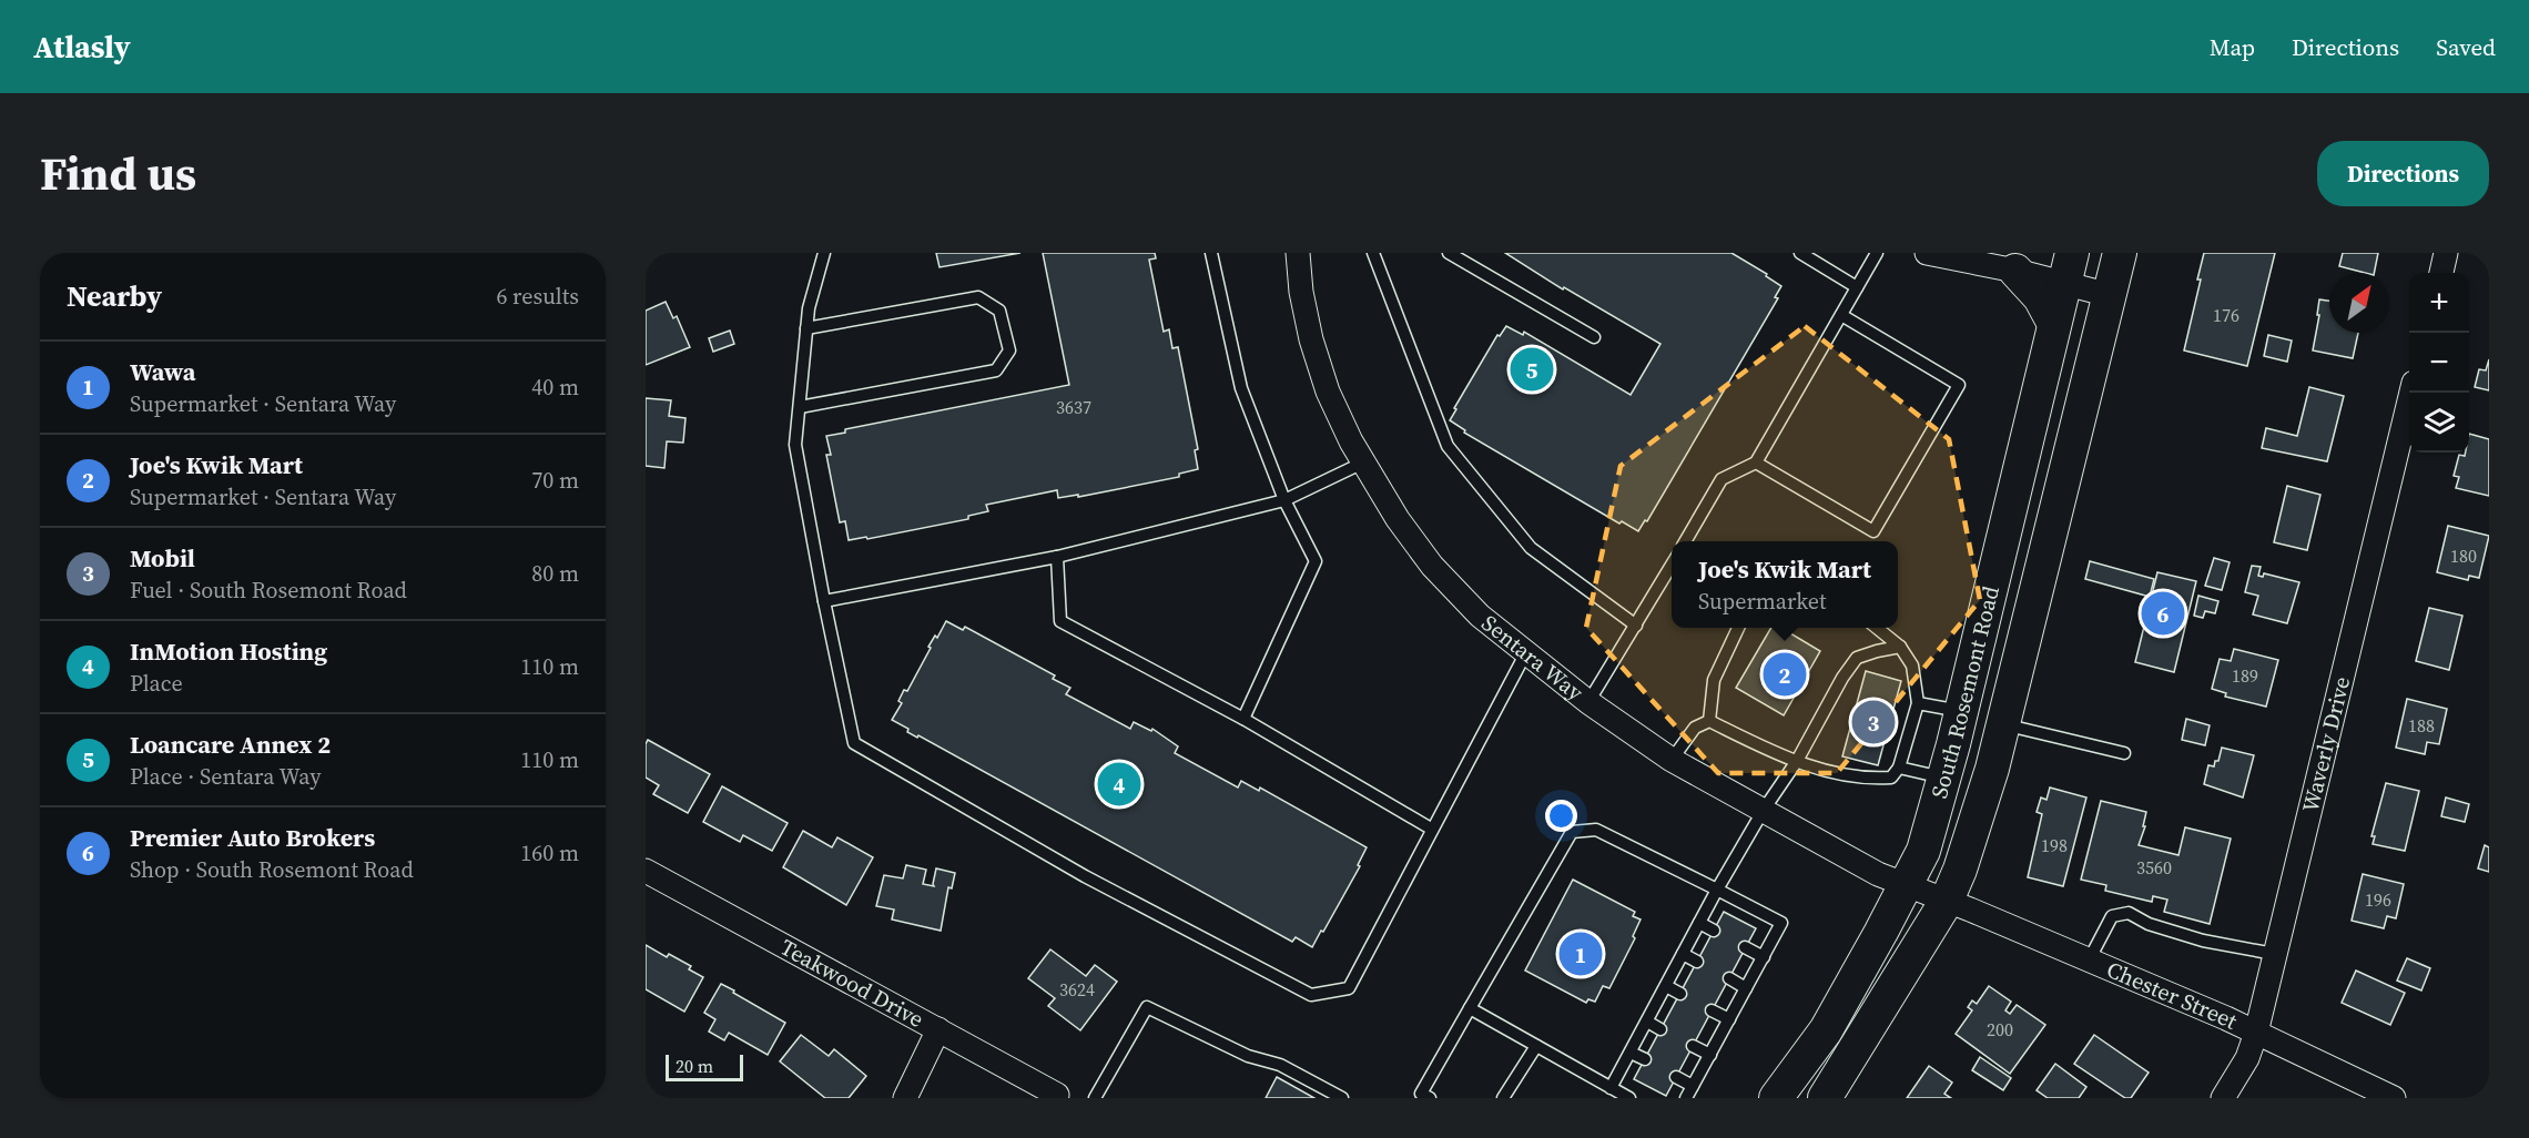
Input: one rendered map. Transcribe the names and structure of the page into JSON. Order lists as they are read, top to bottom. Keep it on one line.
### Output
{"streets":{"main road":["South Rosemont Road"],"street":["Sentara Way","Waverly Drive","Teakwood Drive","Chester Street"]},"crossings":[["Sentara Way","South Rosemont Road"],["Sentara Way","Chester Street"],["South Rosemont Road","Chester Street"],["Waverly Drive","Chester Street"]],"house_numbers":["176","3637","180","189","188","198","3560","196","3624","200"],"scale_bar":"20 m","north":"top right","page":{"header":"Atlasly","nav":["Map","Directions","Saved"],"title":"Find us","buttons":"Directions","heading":["Nearby","6 results"],"map_buttons":["+","−"],"list":[{"mark":"1","name":"Wawa","note":"Supermarket · Sentara Way","value":"40 m"},{"mark":"2","name":"Joe's Kwik Mart","note":"Supermarket · Sentara Way","value":"70 m"},{"mark":"3","name":"Mobil","note":"Fuel · South Rosemont Road","value":"80 m"},{"mark":"4","name":"InMotion Hosting","note":"Place","value":"110 m"},{"mark":"5","name":"Loancare Annex 2","note":"Place · Sentara Way","value":"110 m"},{"mark":"6","name":"Premier Auto Brokers","note":"Shop · South Rosemont Road","value":"160 m"}],"pins":["5","6","2","3","4","1"],"popup":["Joe's Kwik Mart","Supermarket"],"scale":"20 m"}}
